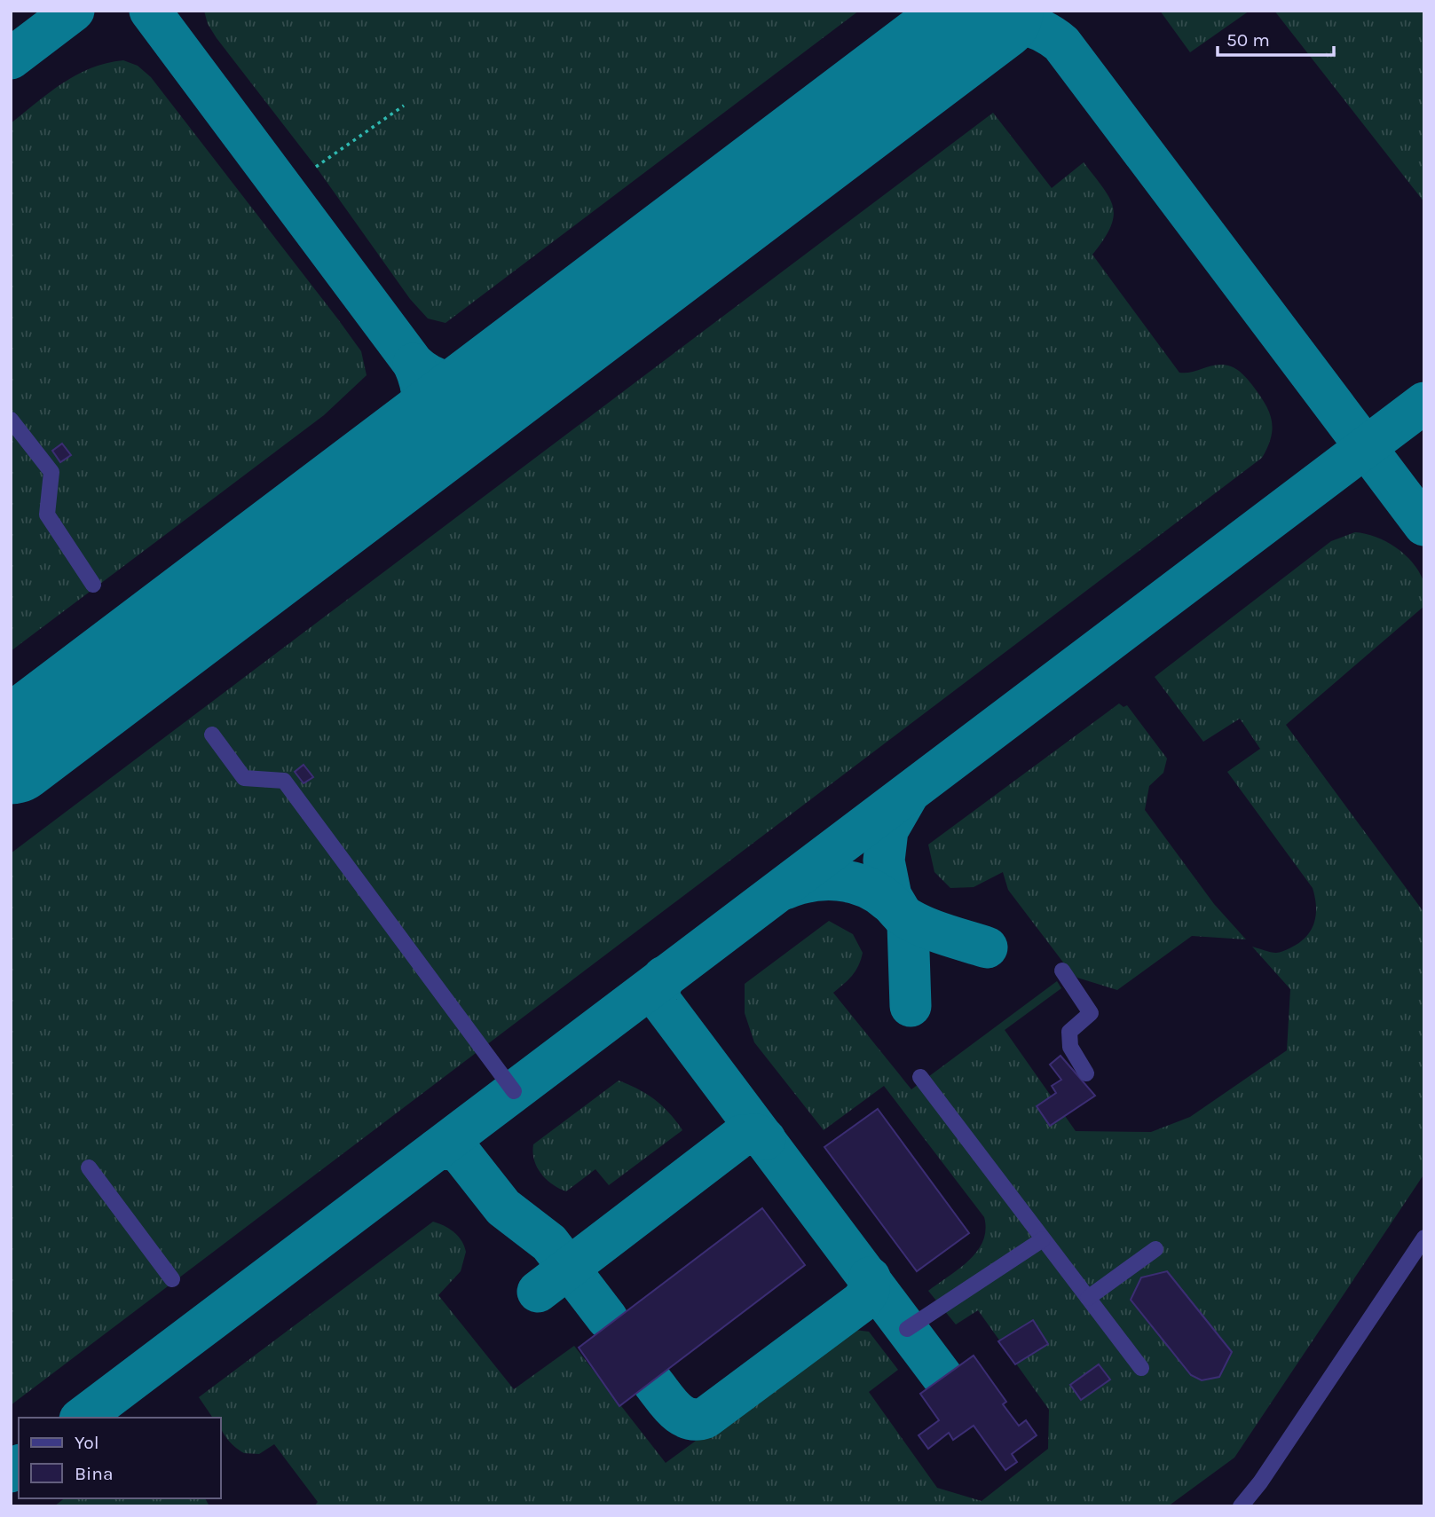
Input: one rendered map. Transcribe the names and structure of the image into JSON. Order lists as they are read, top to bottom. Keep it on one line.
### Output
{"legend":["Yol","Bina"],"scale_bar":"50 m"}
